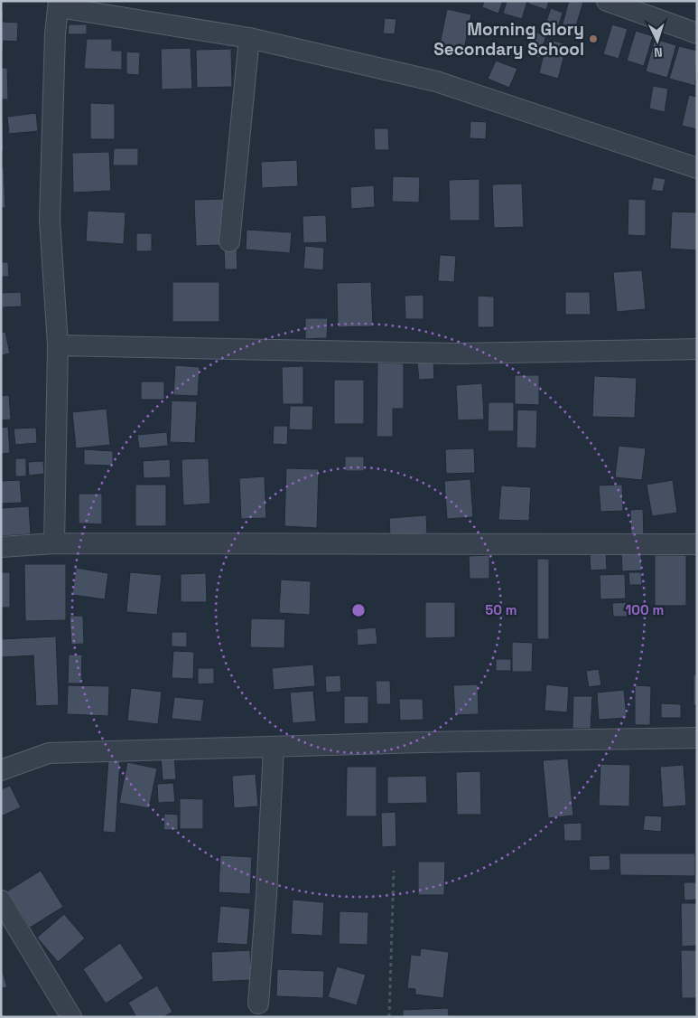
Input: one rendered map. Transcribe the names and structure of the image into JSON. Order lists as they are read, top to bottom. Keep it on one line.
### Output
{"places":["Morning Glory Secondary School"],"north":"bottom","rings":["50 m","100 m"]}
